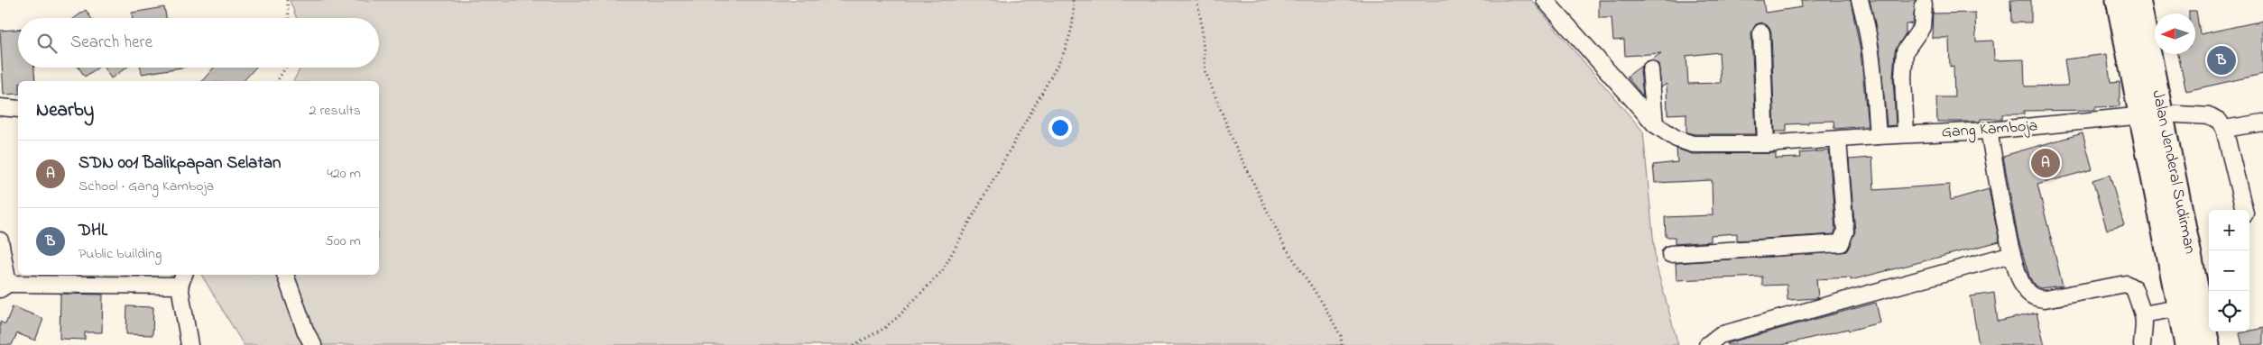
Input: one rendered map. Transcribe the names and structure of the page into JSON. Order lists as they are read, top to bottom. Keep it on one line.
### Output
{"streets":{"highway":["Jalan Jenderal Sudirman"],"street":["Gang Kamboja"]},"crossings":[["Gang Kamboja","Jalan Jenderal Sudirman"]],"north":"left","page":{"search":"Search here","pins":["B","A"],"heading":["Nearby","2 results"],"list":[{"mark":"A","name":"SDN 001 Balikpapan Selatan","note":"School · Gang Kamboja","value":"420 m"},{"mark":"B","name":"DHL","note":"Public building","value":"500 m"}],"map_buttons":["+","−"]}}
